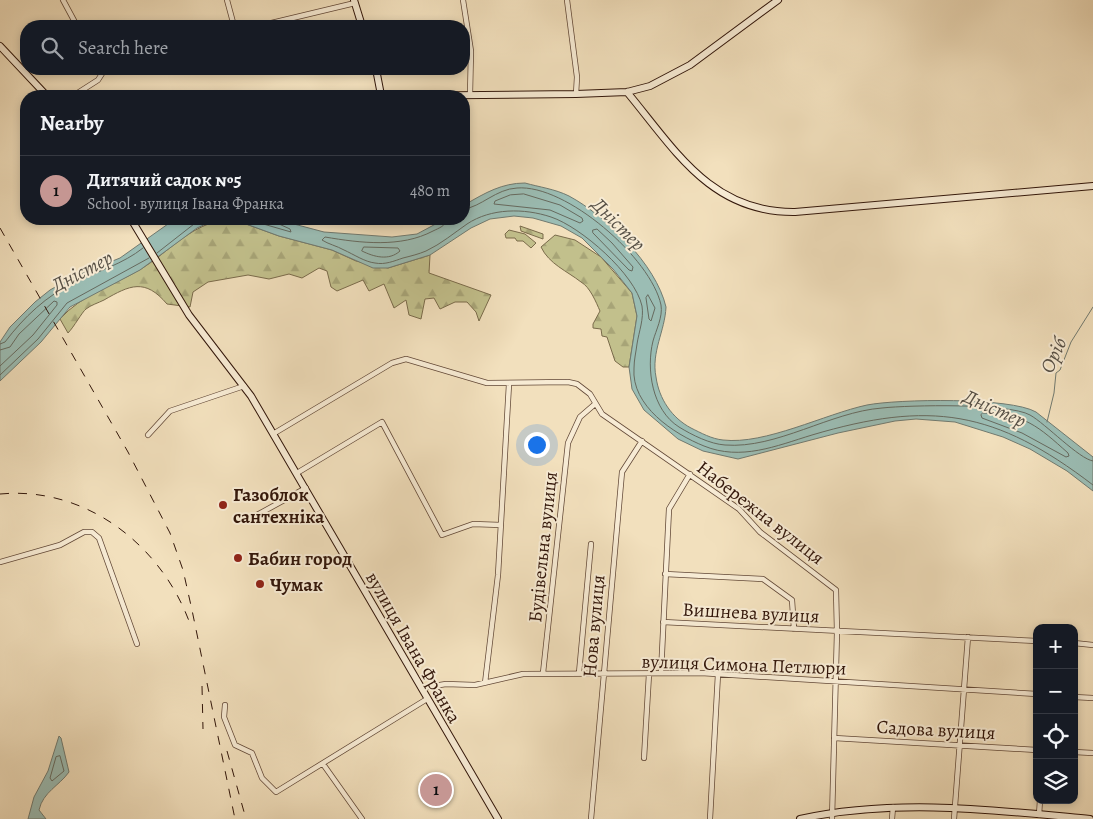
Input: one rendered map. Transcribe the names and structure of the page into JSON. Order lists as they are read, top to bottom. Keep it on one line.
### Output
{"streets":{"main road":["вулиця Івана Франка"],"street":["Набережна вулиця","Будівельна вулиця","Вишнева вулиця","Нова вулиця","вулиця Симона Петлюри","Садова вулиця"]},"crossings":[["Набережна вулиця","Будівельна вулиця"],["Набережна вулиця","Вишнева вулиця"],["Набережна вулиця","Нова вулиця"],["Набережна вулиця","вулиця Симона Петлюри"],["Набережна вулиця","Садова вулиця"],["Будівельна вулиця","вулиця Симона Петлюри"],["Нова вулиця","вулиця Симона Петлюри"],["вулиця Івана Франка","вулиця Симона Петлюри"]],"water":["Дністер","Оріб"],"places":["Газоблок сантехніка","Бабин город","Чумак"],"page":{"search":"Search here","heading":"Nearby","list":[{"mark":"1","name":"Дитячий садок №5","note":"School · вулиця Івана Франка","value":"480 m"}],"map_buttons":["+","−"],"pins":"1"}}
